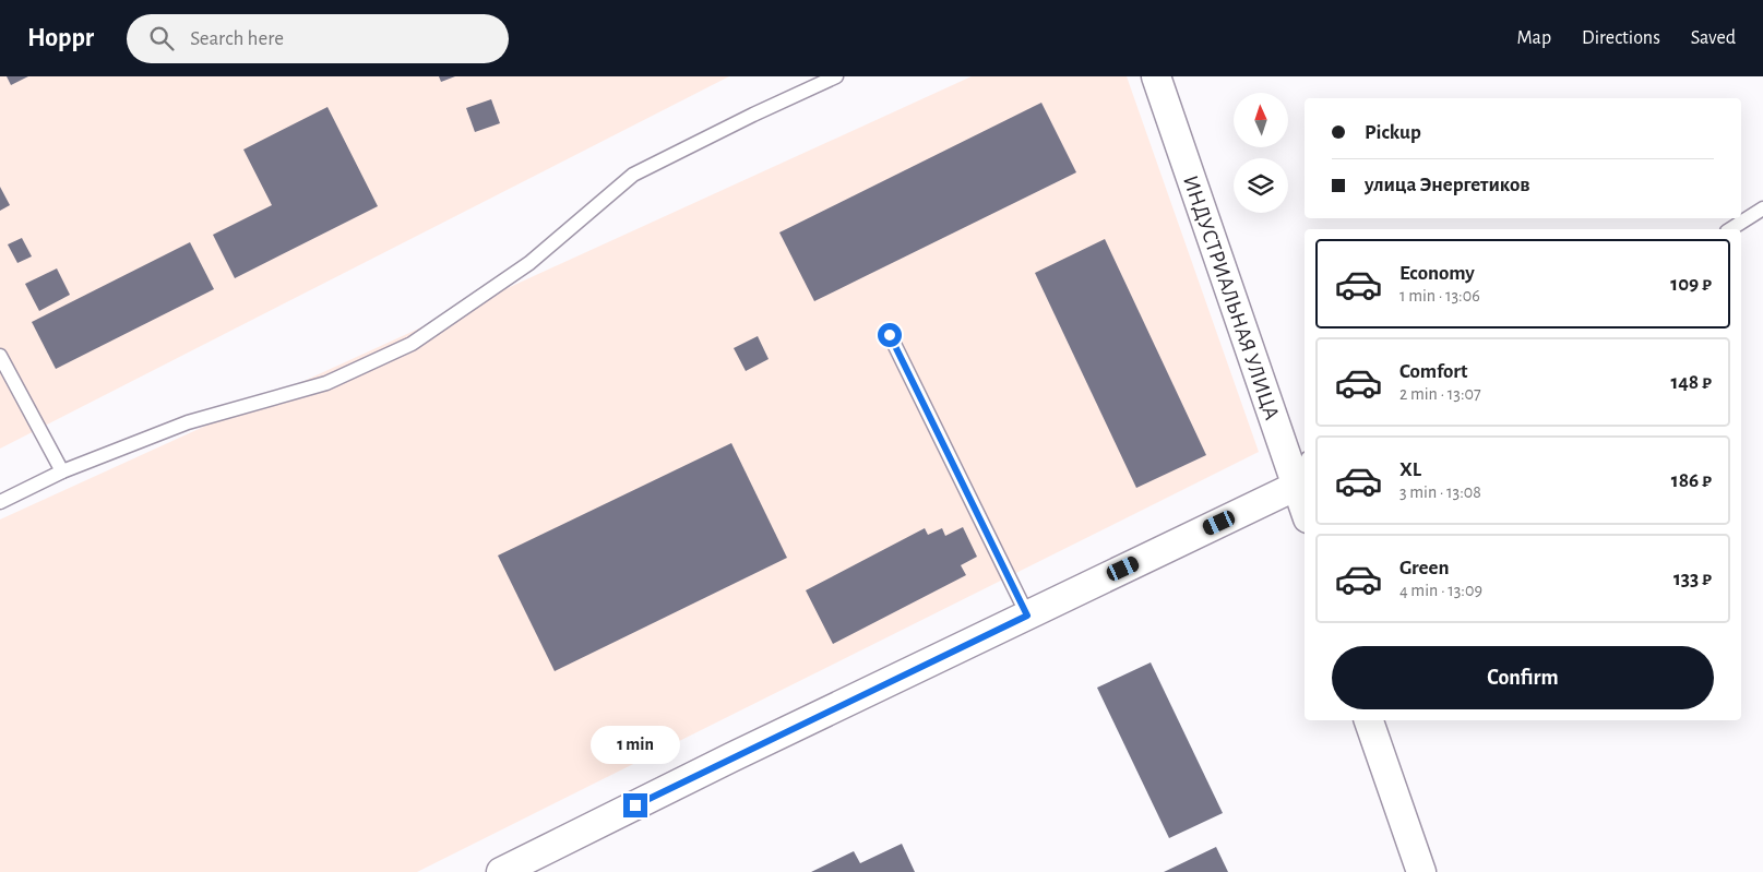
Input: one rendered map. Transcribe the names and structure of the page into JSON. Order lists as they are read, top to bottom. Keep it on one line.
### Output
{"streets":{"street":["ИНДУСТРИАЛЬНАЯ УЛИЦА"]},"north":"top","page":{"header":"Hoppr","search":"Search here","nav":["Map","Directions","Saved"],"banner":["Pickup","улица Энергетиков"],"list":[{"name":"Economy","note":"1 min · 13:06","value":"109 ₽"},{"name":"Comfort","note":"2 min · 13:07","value":"148 ₽"},{"name":"XL","note":"3 min · 13:08","value":"186 ₽"},{"name":"Green","note":"4 min · 13:09","value":"133 ₽"}],"buttons":"Confirm","bubble":"1 min"}}
